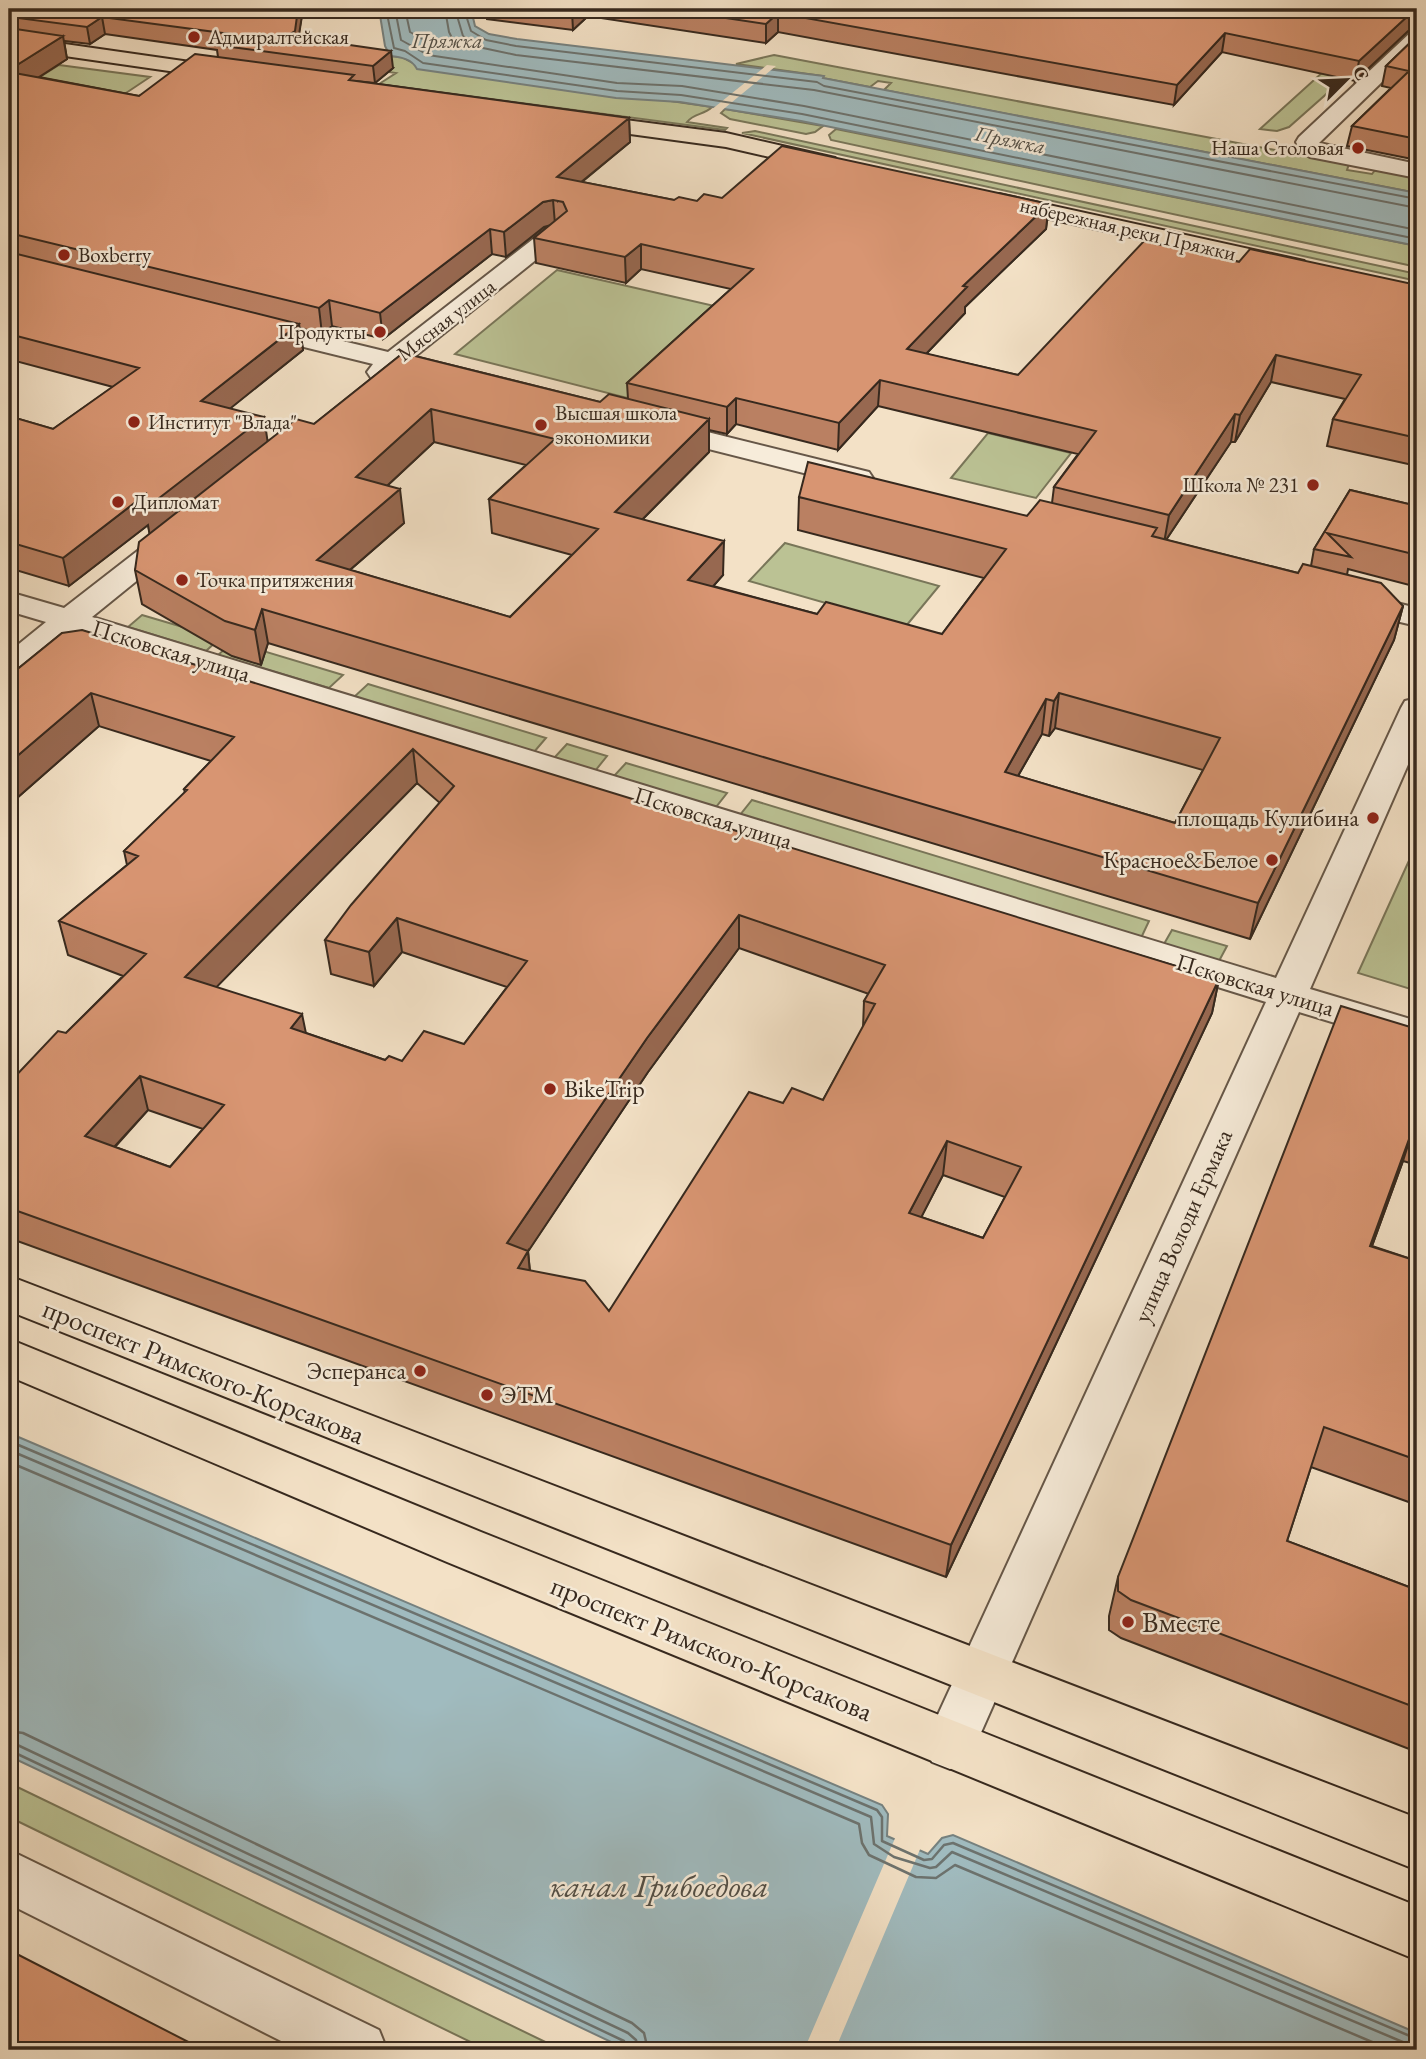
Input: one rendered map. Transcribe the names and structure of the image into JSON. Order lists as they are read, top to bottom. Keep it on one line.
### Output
{"streets":{"main road":["набережная реки Пряжки","проспект Римского-Корсакова"],"street":["Мясная улица","Псковская улица","улица Володи Ермака"]},"crossings":[["Псковская улица","улица Володи Ермака"],["улица Володи Ермака","проспект Римского-Корсакова"]],"water":["Пряжка","канал Грибоедова"],"places":["Адмиралтейская","Наша Столовая","Boxberry","Продукты","Институт \"Влада\"","Высшая школа экономики","Школа № 231","Дипломат","Точка притяжения","площадь Кулибина","Красное&Белое","BikeTrip","Эсперанса","ЭТМ","Вместе"],"north":"top right"}
